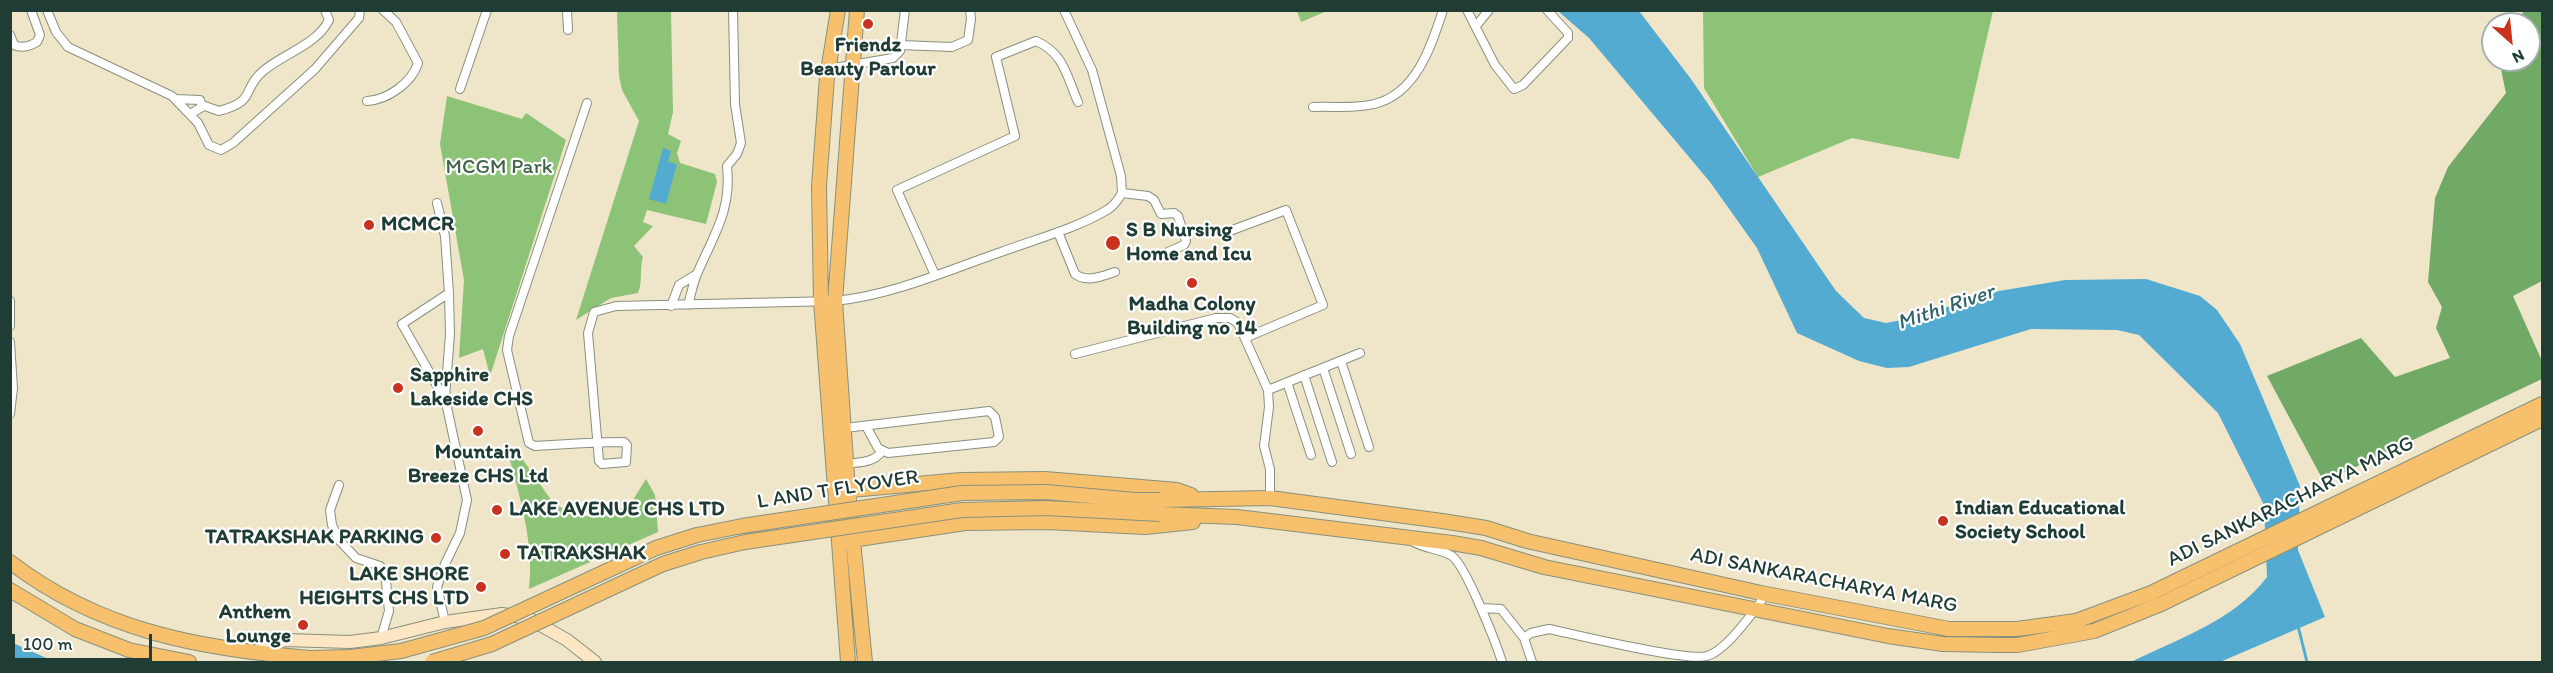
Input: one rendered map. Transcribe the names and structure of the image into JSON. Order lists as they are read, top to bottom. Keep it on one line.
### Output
{"streets":{"main road":["L AND T FLYOVER","ADI SANKARACHARYA MARG"]},"crossings":[["L AND T FLYOVER","ADI SANKARACHARYA MARG"]],"water":["Mithi River"],"parks":["MCGM Park"],"places":["Friendz Beauty Parlour","MCMCR","S B Nursing Home and Icu","Madha Colony Building no 14","Sapphire Lakeside CHS","Mountain Breeze CHS Ltd","LAKE AVENUE CHS LTD","Indian Educational Society School","TATRAKSHAK PARKING","TATRAKSHAK","LAKE SHORE HEIGHTS CHS LTD","Anthem Lounge"],"scale_bar":"100 m","north":"bottom right"}
